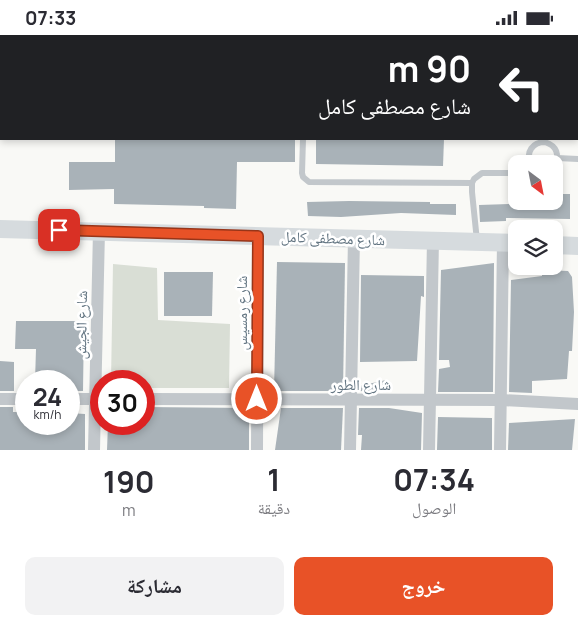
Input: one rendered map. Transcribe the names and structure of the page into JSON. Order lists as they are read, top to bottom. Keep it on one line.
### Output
{"streets":{"main road":["شارع مصطفى كامل"],"street":["شارع رمسيس","شارع الجيش","شارع الطور"]},"crossings":[["شارع مصطفى كامل","شارع رمسيس"],["شارع مصطفى كامل","شارع الجيش"],["شارع رمسيس","شارع الطور"]],"north":"bottom right","page":{"status":"07:33","turn":["90 m","شارع مصطفى كامل"],"speed":"24 km/h","limit":"30","eta":["07:34","الوصول","1","دقيقة","190","m"],"buttons":["خروج","مشاركة"]}}
